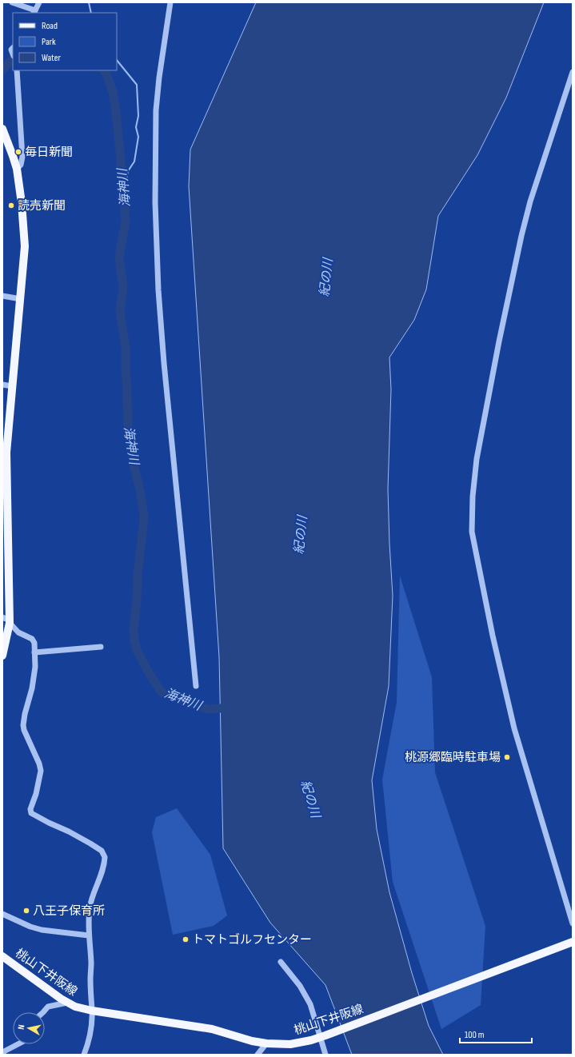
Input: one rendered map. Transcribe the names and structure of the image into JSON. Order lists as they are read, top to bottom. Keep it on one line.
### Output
{"streets":{"main road":["桃山下井阪線"]},"water":["海神川","紀の川"],"places":["毎日新聞","読売新聞","桃源郷臨時駐車場","八王子保育所","トマトゴルフセンター"],"legend":["Road","Park","Water"],"scale_bar":"100 m","north":"left"}
